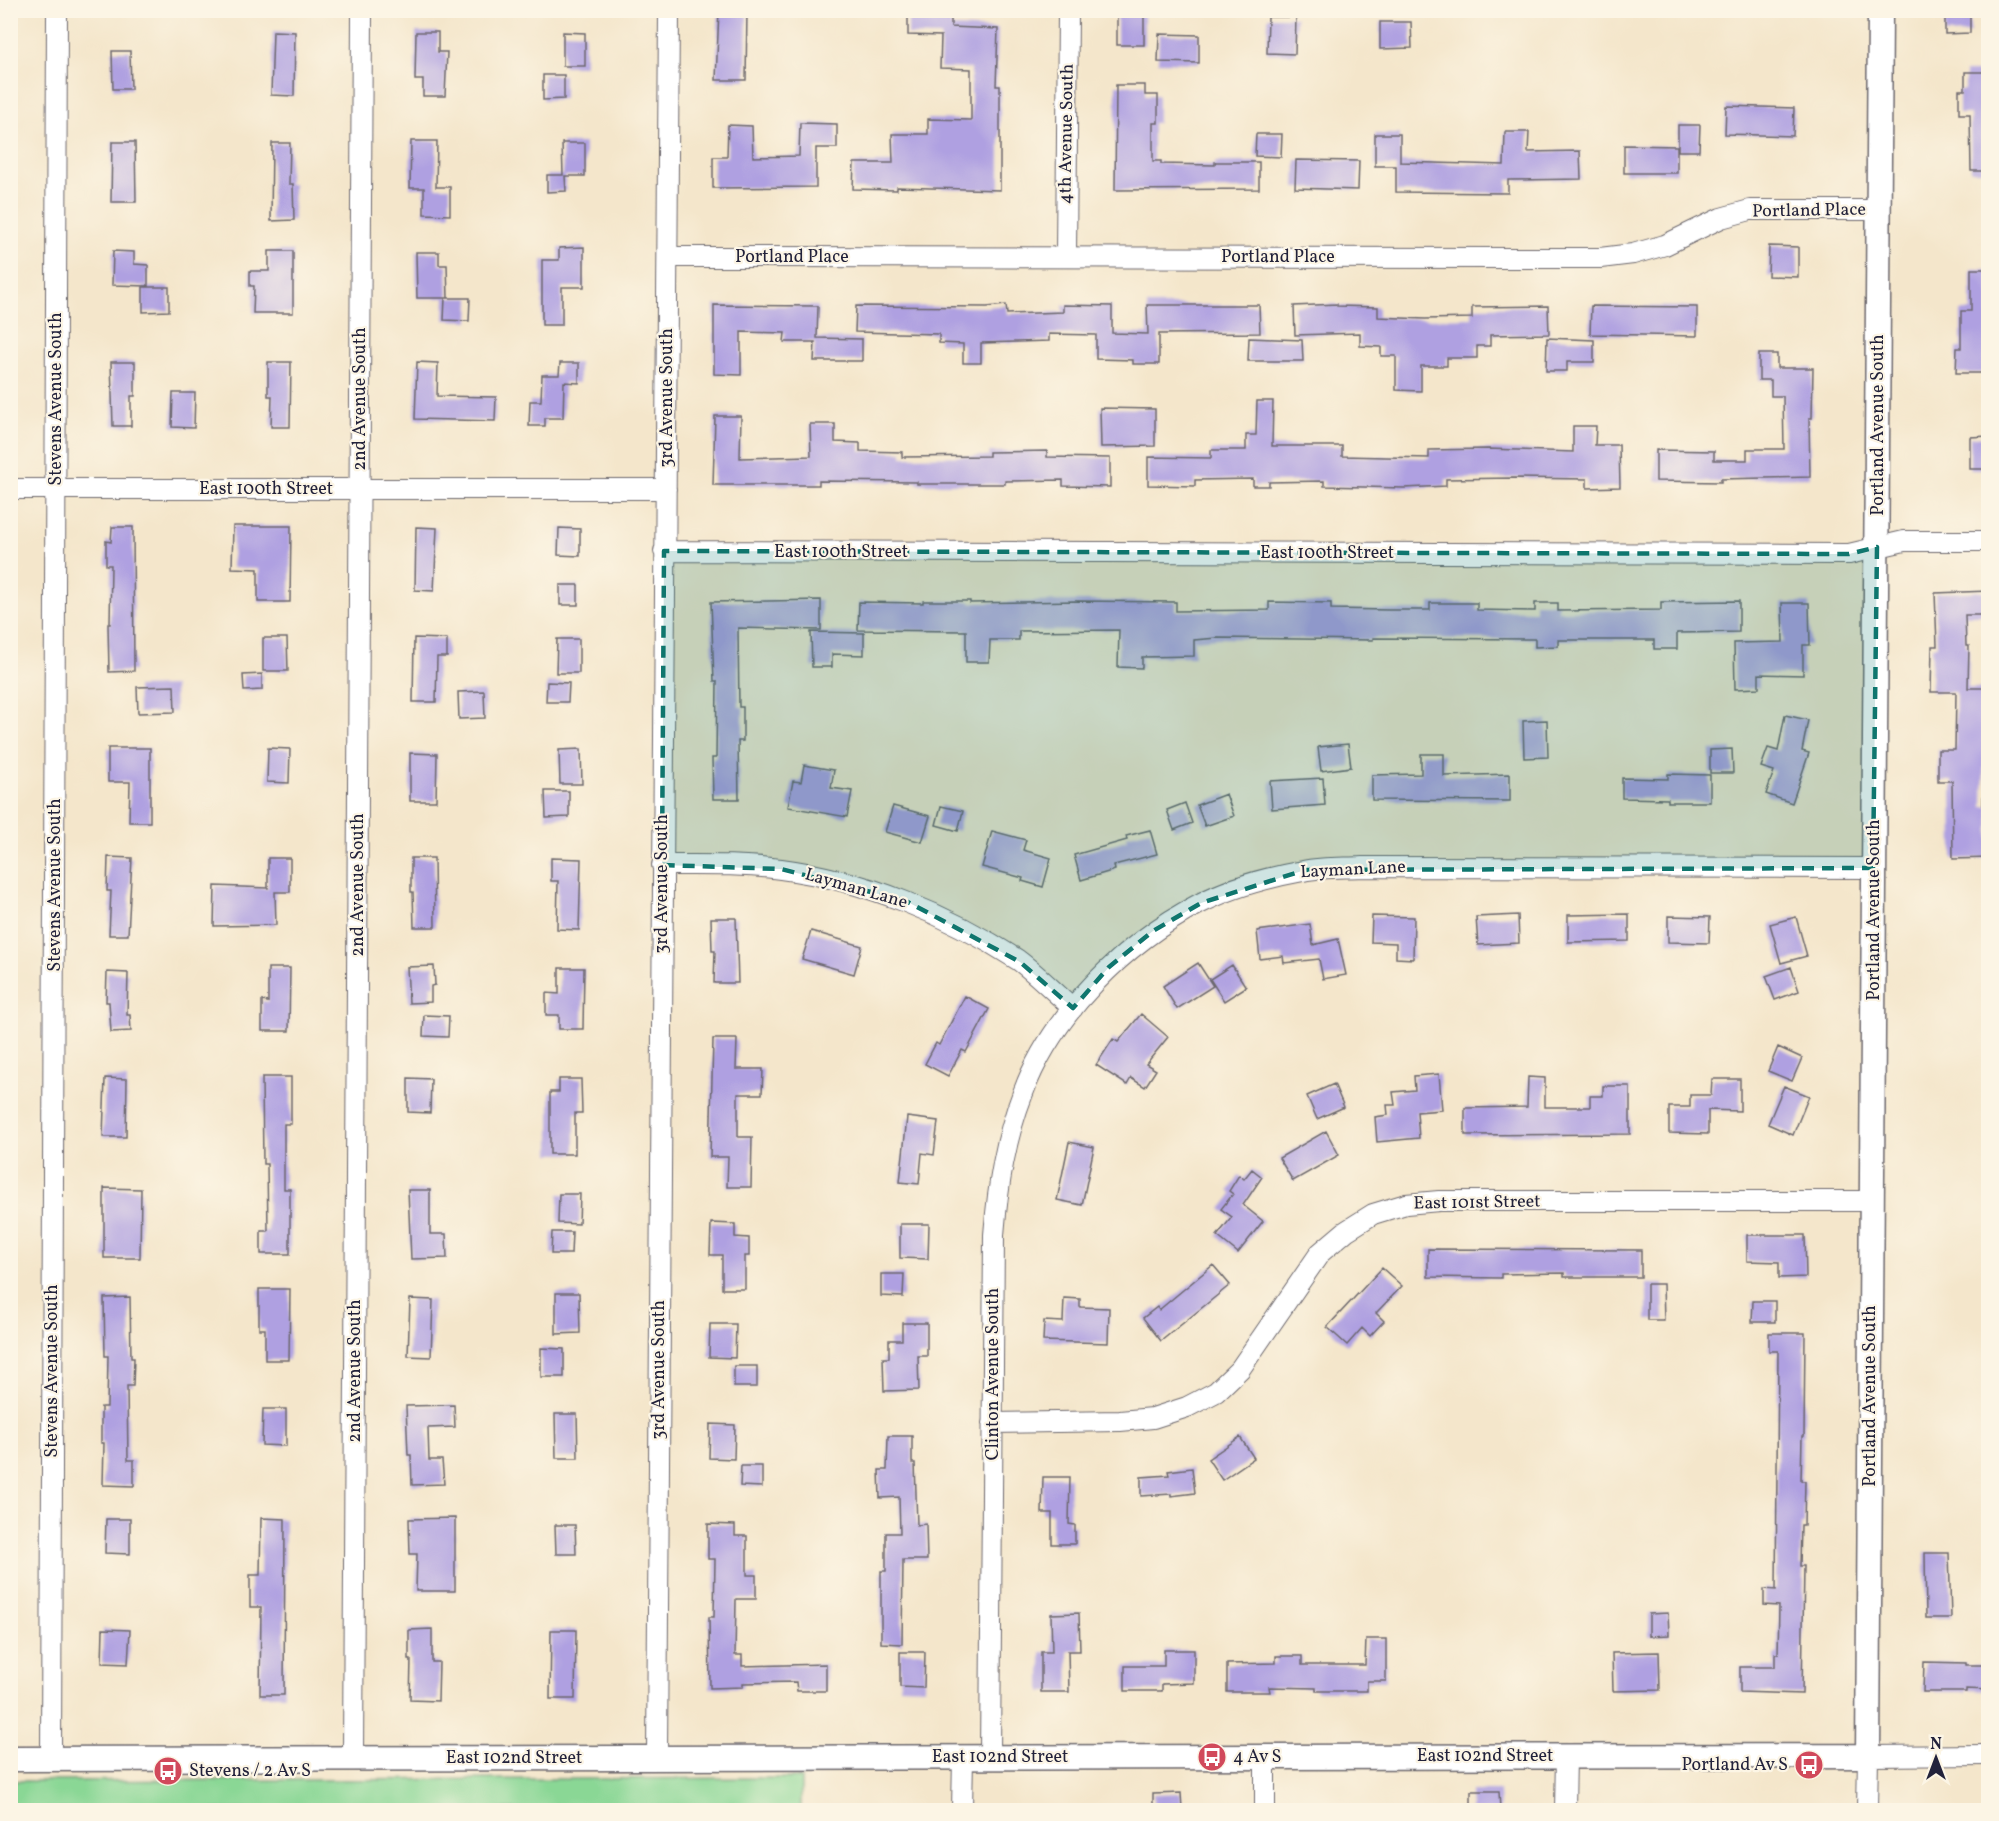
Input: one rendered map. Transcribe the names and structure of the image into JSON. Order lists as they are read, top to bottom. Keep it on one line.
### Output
{"streets":{"street":["4th Avenue South","Portland Place","3rd Avenue South","Stevens Avenue South","2nd Avenue South","Portland Avenue South","East 100th Street","Layman Lane","East 101st Street","Clinton Avenue South","East 102nd Street"]},"crossings":[["4th Avenue South","Portland Place"],["Portland Place","3rd Avenue South"],["Portland Place","Portland Avenue South"],["3rd Avenue South","East 100th Street"],["3rd Avenue South","Layman Lane"],["3rd Avenue South","East 102nd Street"],["Stevens Avenue South","East 100th Street"],["Stevens Avenue South","East 102nd Street"],["2nd Avenue South","East 100th Street"],["2nd Avenue South","East 102nd Street"],["Portland Avenue South","East 100th Street"],["Portland Avenue South","Layman Lane"],["Portland Avenue South","East 101st Street"],["Portland Avenue South","East 102nd Street"],["Layman Lane","Clinton Avenue South"],["East 101st Street","Clinton Avenue South"],["Clinton Avenue South","East 102nd Street"]],"places":{"bus stop":["4 Av S","Portland Av S","Stevens / 2 Av S"]},"north":"top"}
